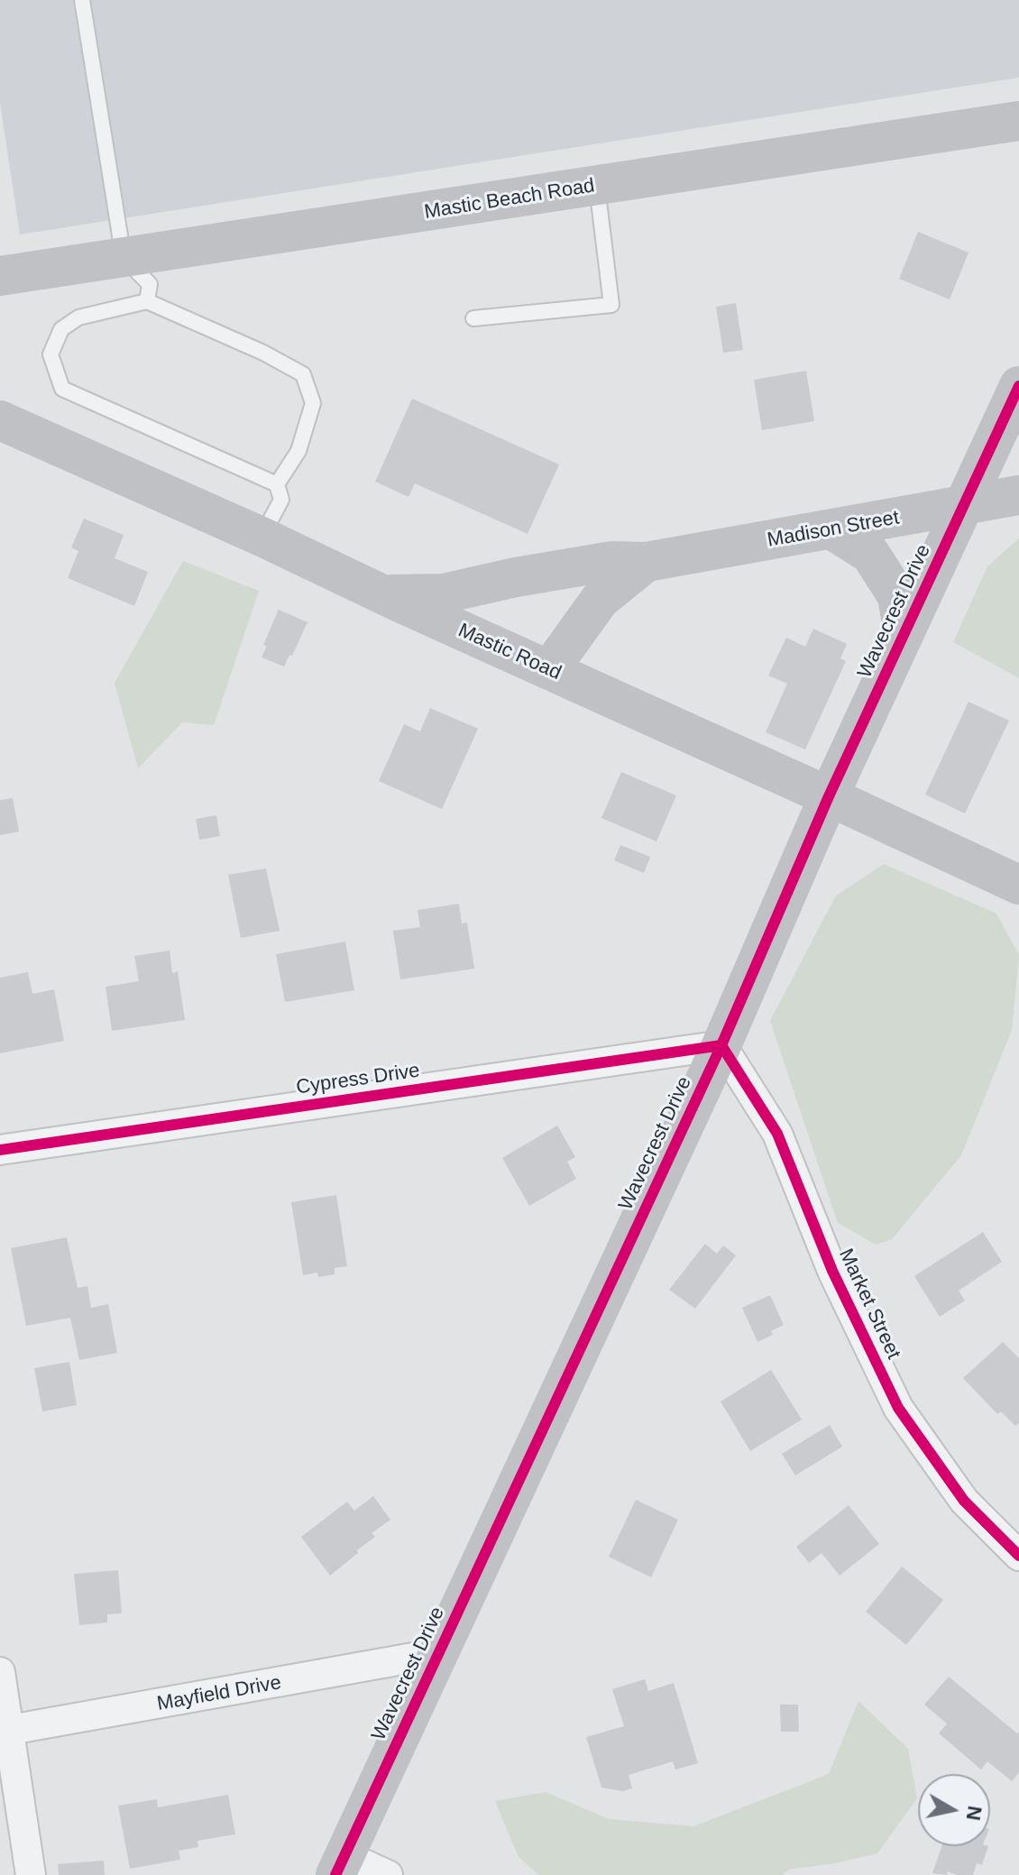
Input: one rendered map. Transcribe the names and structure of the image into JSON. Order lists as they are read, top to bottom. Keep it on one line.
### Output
{"streets":{"street":["Mastic Beach Road","Madison Street","Wavecrest Drive","Mastic Road","Cypress Drive","Market Street","Mayfield Drive"]},"crossings":[["Madison Street","Wavecrest Drive"],["Madison Street","Mastic Road"],["Wavecrest Drive","Mastic Road"],["Wavecrest Drive","Cypress Drive"],["Wavecrest Drive","Market Street"],["Wavecrest Drive","Mayfield Drive"],["Cypress Drive","Market Street"]],"north":"right"}
